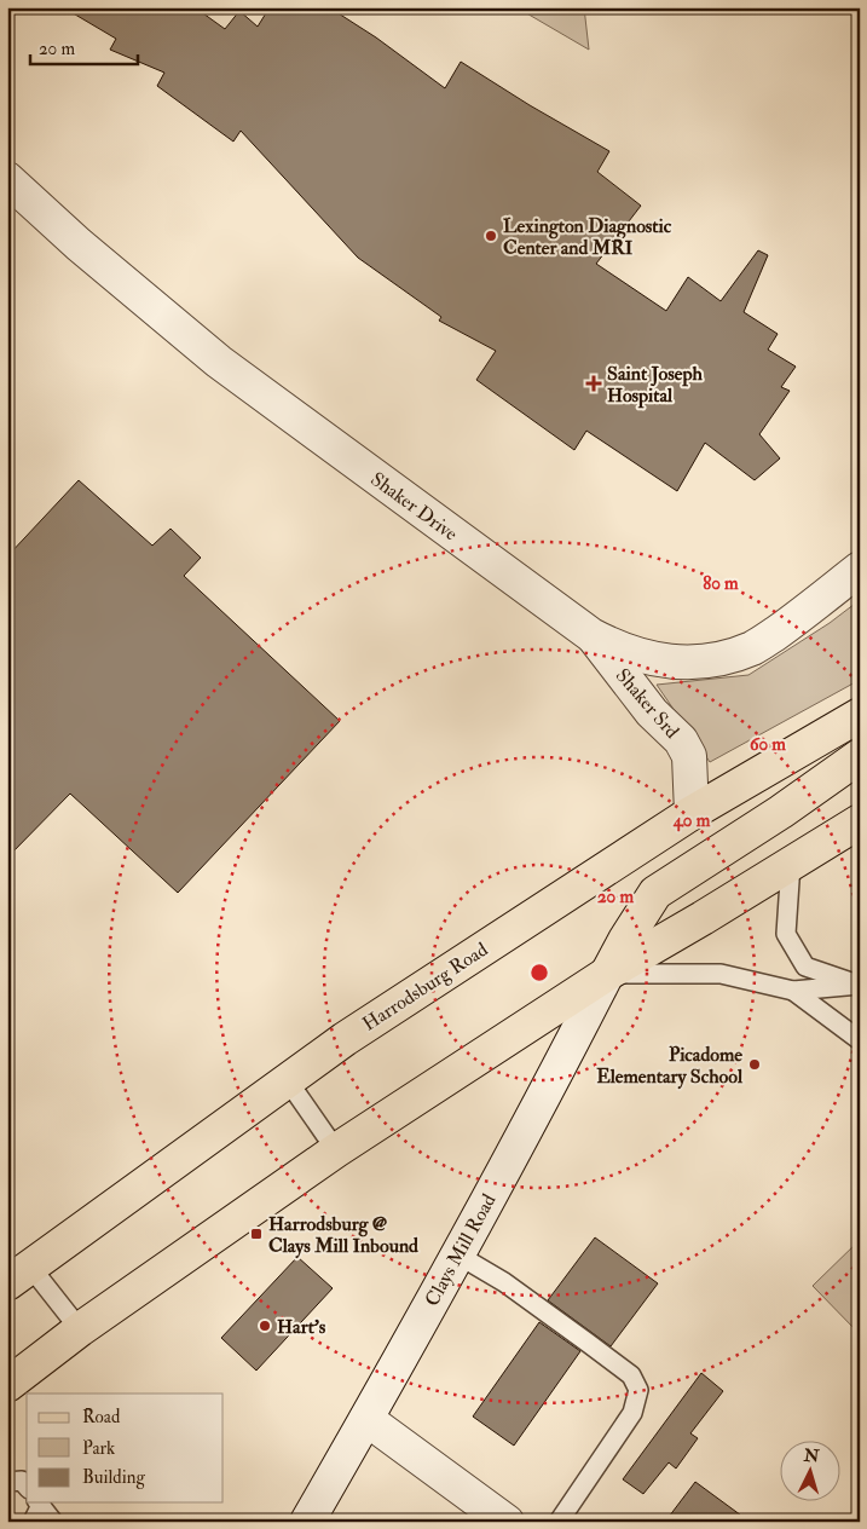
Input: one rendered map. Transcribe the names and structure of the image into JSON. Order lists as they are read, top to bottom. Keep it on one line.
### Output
{"streets":{"main road":["Harrodsburg Road"],"street":["Shaker Drive","Shaker Srd","Clays Mill Road"]},"crossings":[["Shaker Drive","Shaker Srd"],["Shaker Srd","Harrodsburg Road"]],"places":{"other":["Lexington Diagnostic Center and MRI","Picadome Elementary School","Hart's"],"health":["Saint Joseph Hospital"],"transit":["Harrodsburg @ Clays Mill Inbound"]},"legend":["Road","Park","Building"],"scale_bar":"20 m","north":"top","rings":["80 m","60 m","40 m","20 m"]}
